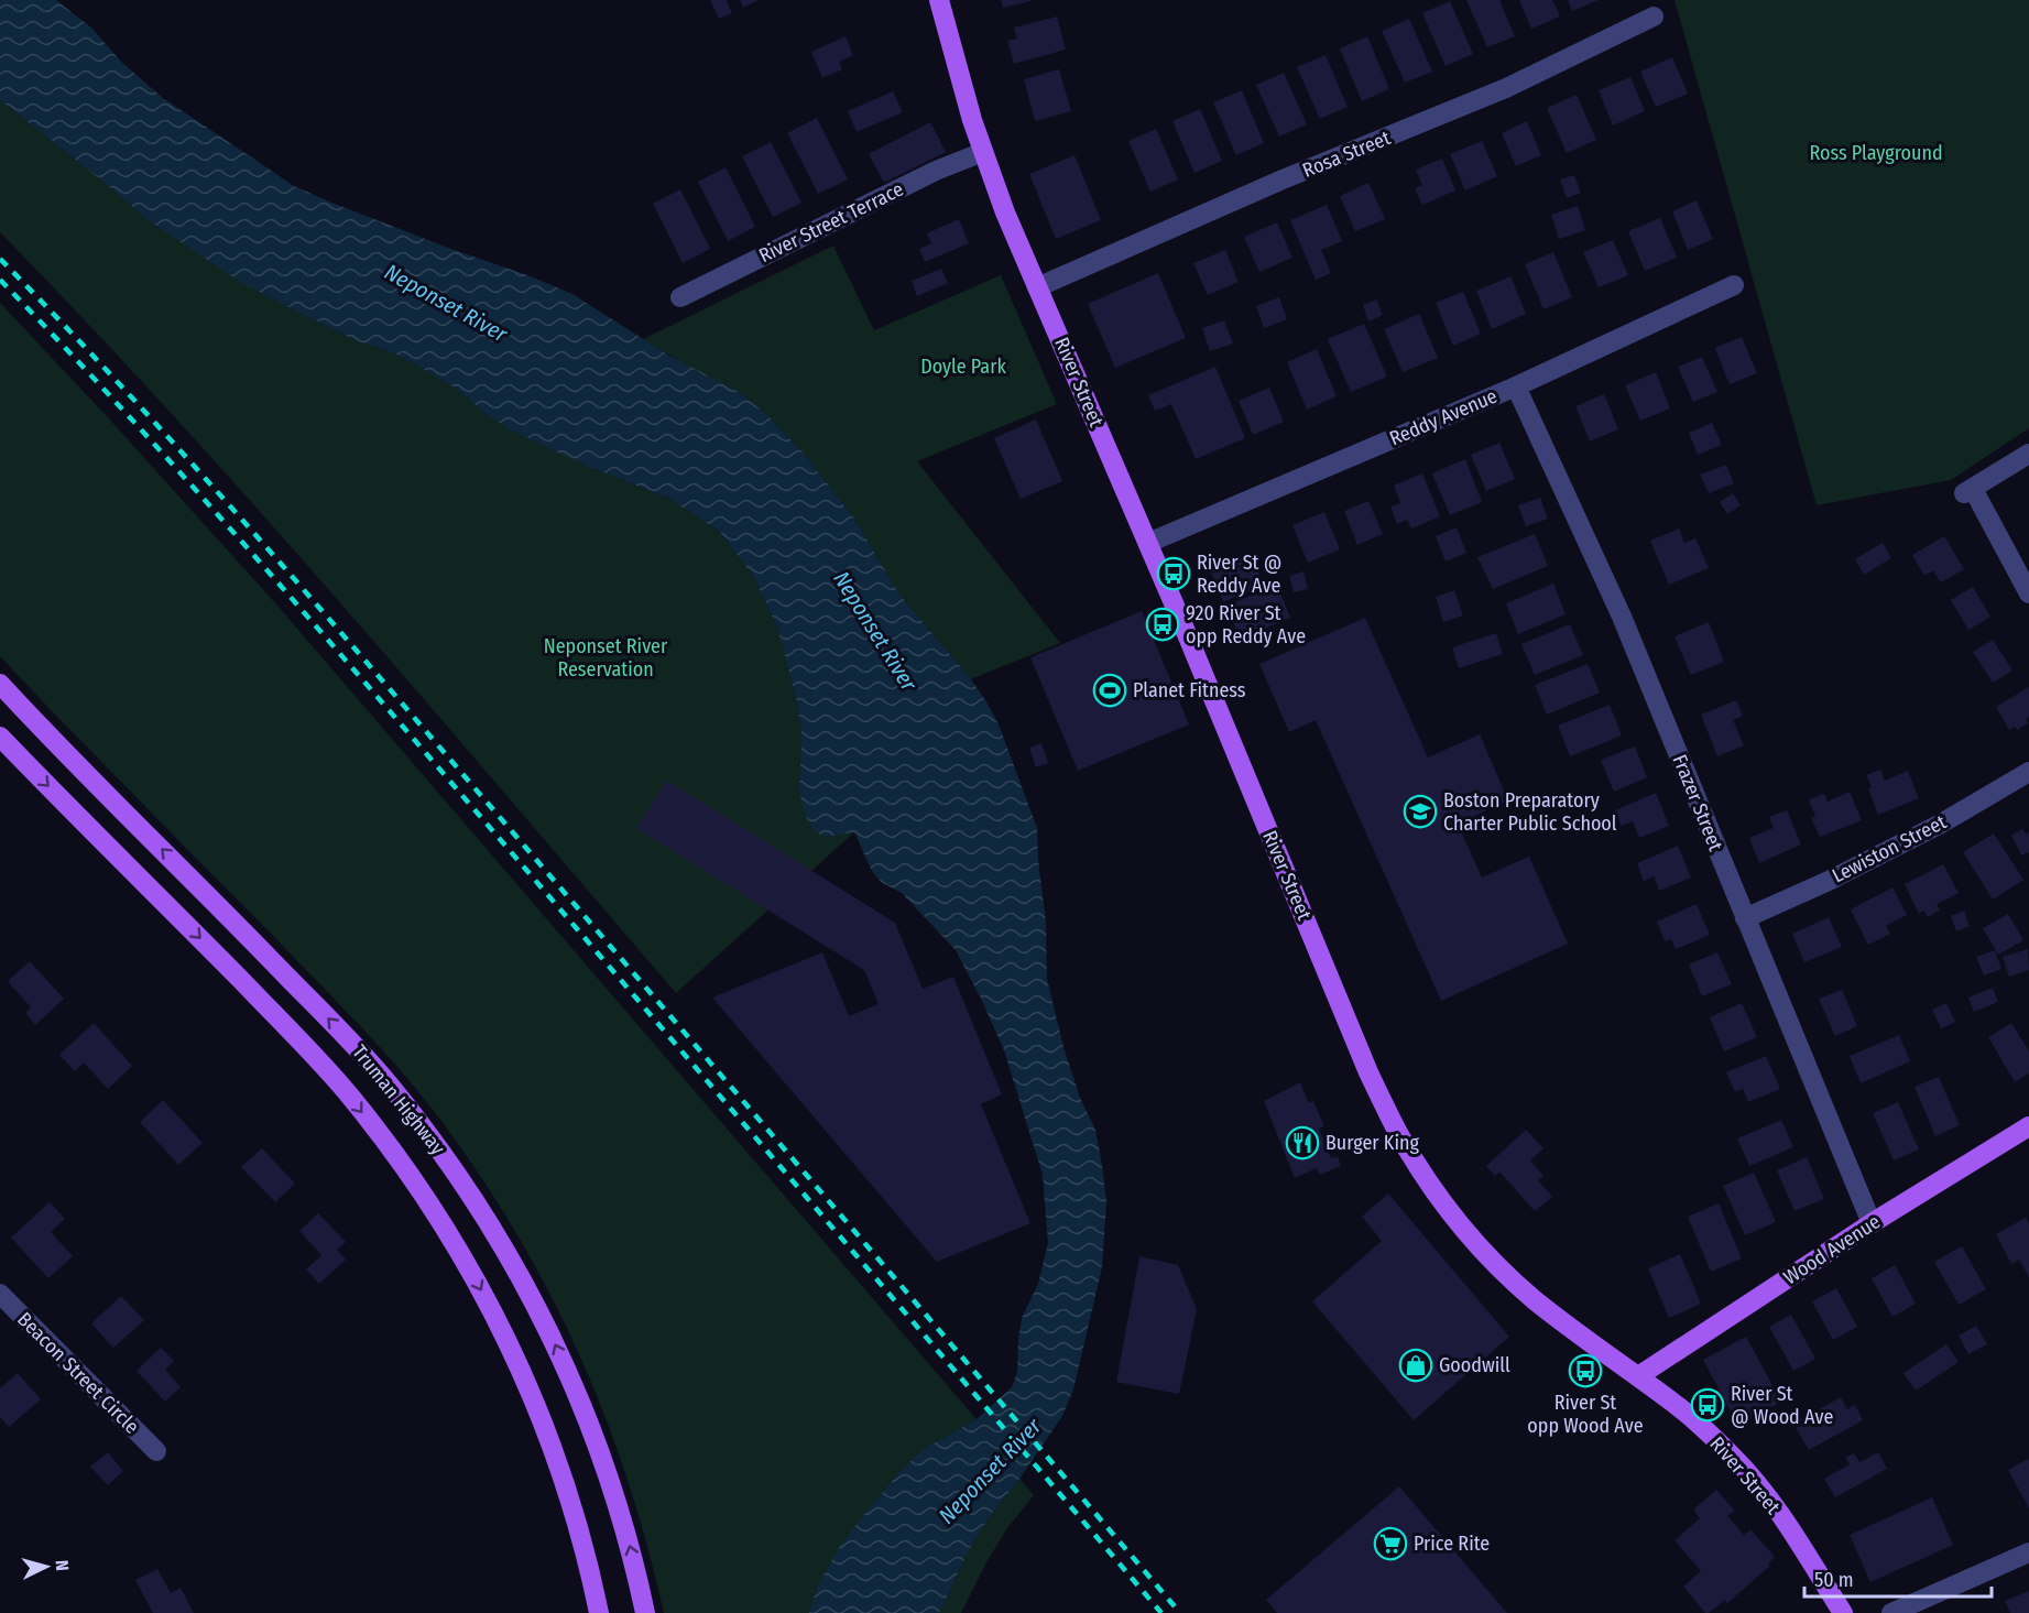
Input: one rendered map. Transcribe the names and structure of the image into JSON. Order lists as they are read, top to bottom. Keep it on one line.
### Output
{"streets":{"main road":["River Street","Truman Highway","Wood Avenue"],"street":["Rosa Street","River Street Terrace","Reddy Avenue","Frazer Street","Lewiston Street","Beacon Street Circle"]},"crossings":[["Rosa Street","River Street"],["River Street Terrace","River Street"],["River Street","Reddy Avenue"],["River Street","Wood Avenue"],["Reddy Avenue","Frazer Street"],["Frazer Street","Lewiston Street"],["Frazer Street","Wood Avenue"]],"water":["Neponset River"],"parks":["Ross Playground","Doyle Park","Neponset River Reservation"],"places":{"bus stop":["River St @ Reddy Ave","920 River St opp Reddy Ave","River St opp Wood Ave","River St @ Wood Ave"],"sports":["Planet Fitness"],"school or university":["Boston Preparatory Charter Public School"],"restaurant":["Burger King"],"shop":["Goodwill"],"supermarket":["Price Rite"]},"scale_bar":"50 m","north":"right"}
